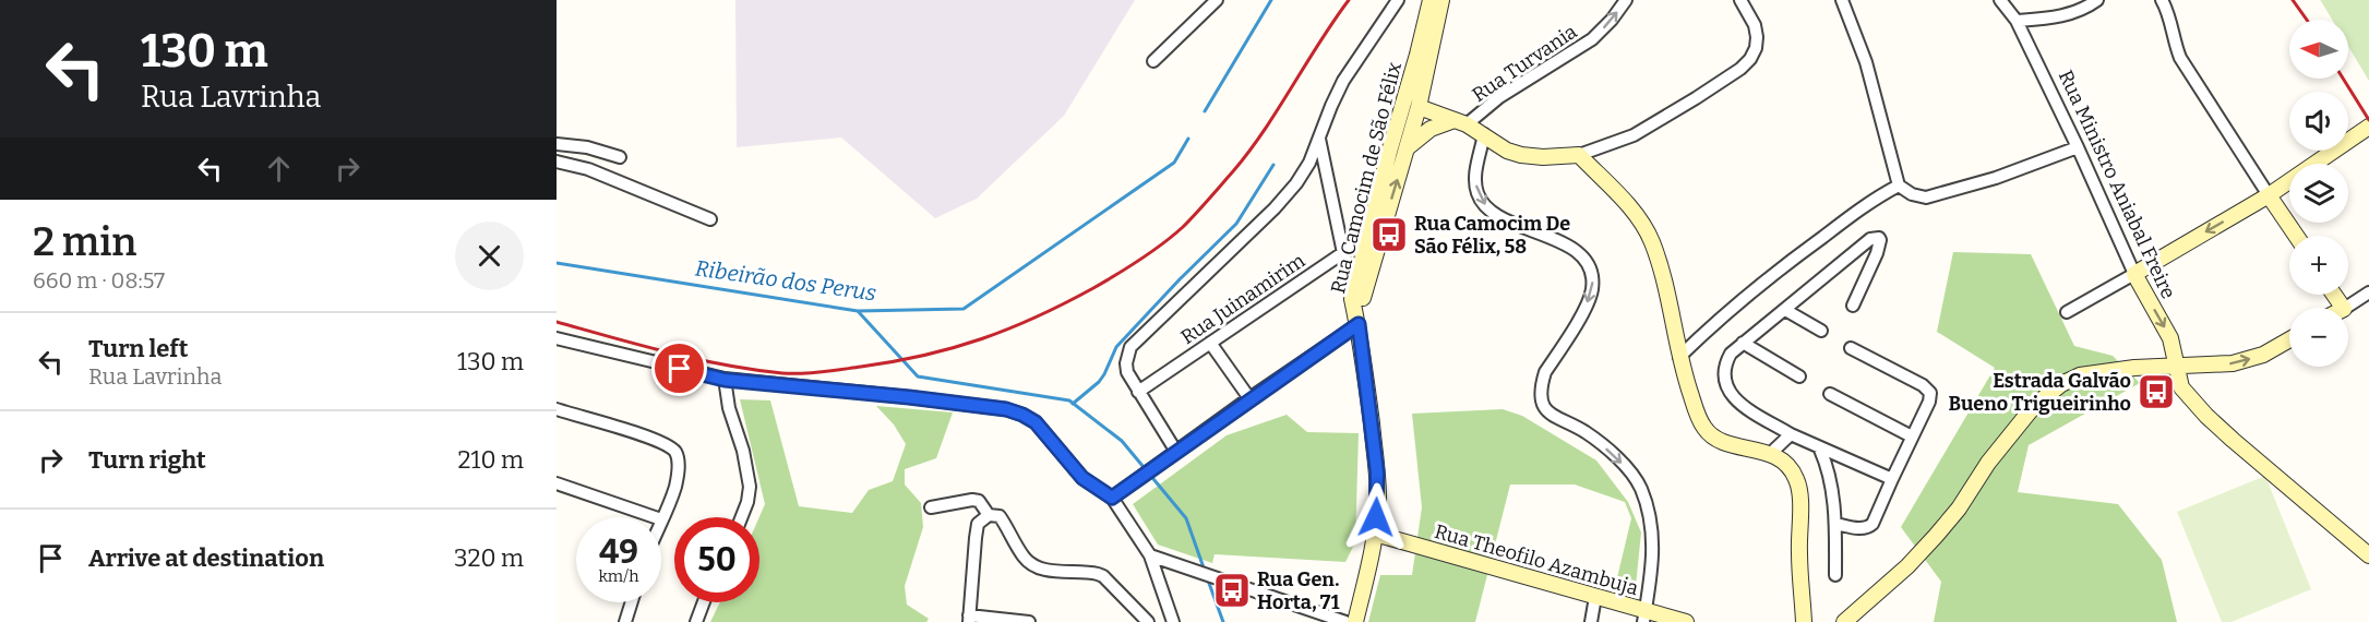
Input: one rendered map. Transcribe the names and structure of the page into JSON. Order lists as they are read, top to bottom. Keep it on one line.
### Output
{"streets":{"street":["Rua Turvania","Rua Camocim de São Félix","Rua Ministro Aniabal Freire","Rua Juinamirim","Rua Theofilo Azambuja"]},"crossings":[["Rua Camocim de São Félix","Rua Juinamirim"]],"one_way":["Rua Turvania"],"water":["Ribeirão dos Perus"],"places":{"bus stop":["Rua Camocim De São Félix, 58","Estrada Galvão Bueno Trigueirinho","Rua Gen. Horta, 71"]},"north":"left","page":{"turn":["130 m","Rua Lavrinha"],"map_buttons":["+","−"],"heading":["2 min","660 m · 08:57"],"list":[{"name":"Turn left","note":"Rua Lavrinha","value":"130 m"},{"name":"Turn right","value":"210 m"},{"name":"Arrive at destination","value":"320 m"}],"speed":"49 km/h","limit":"50"}}
